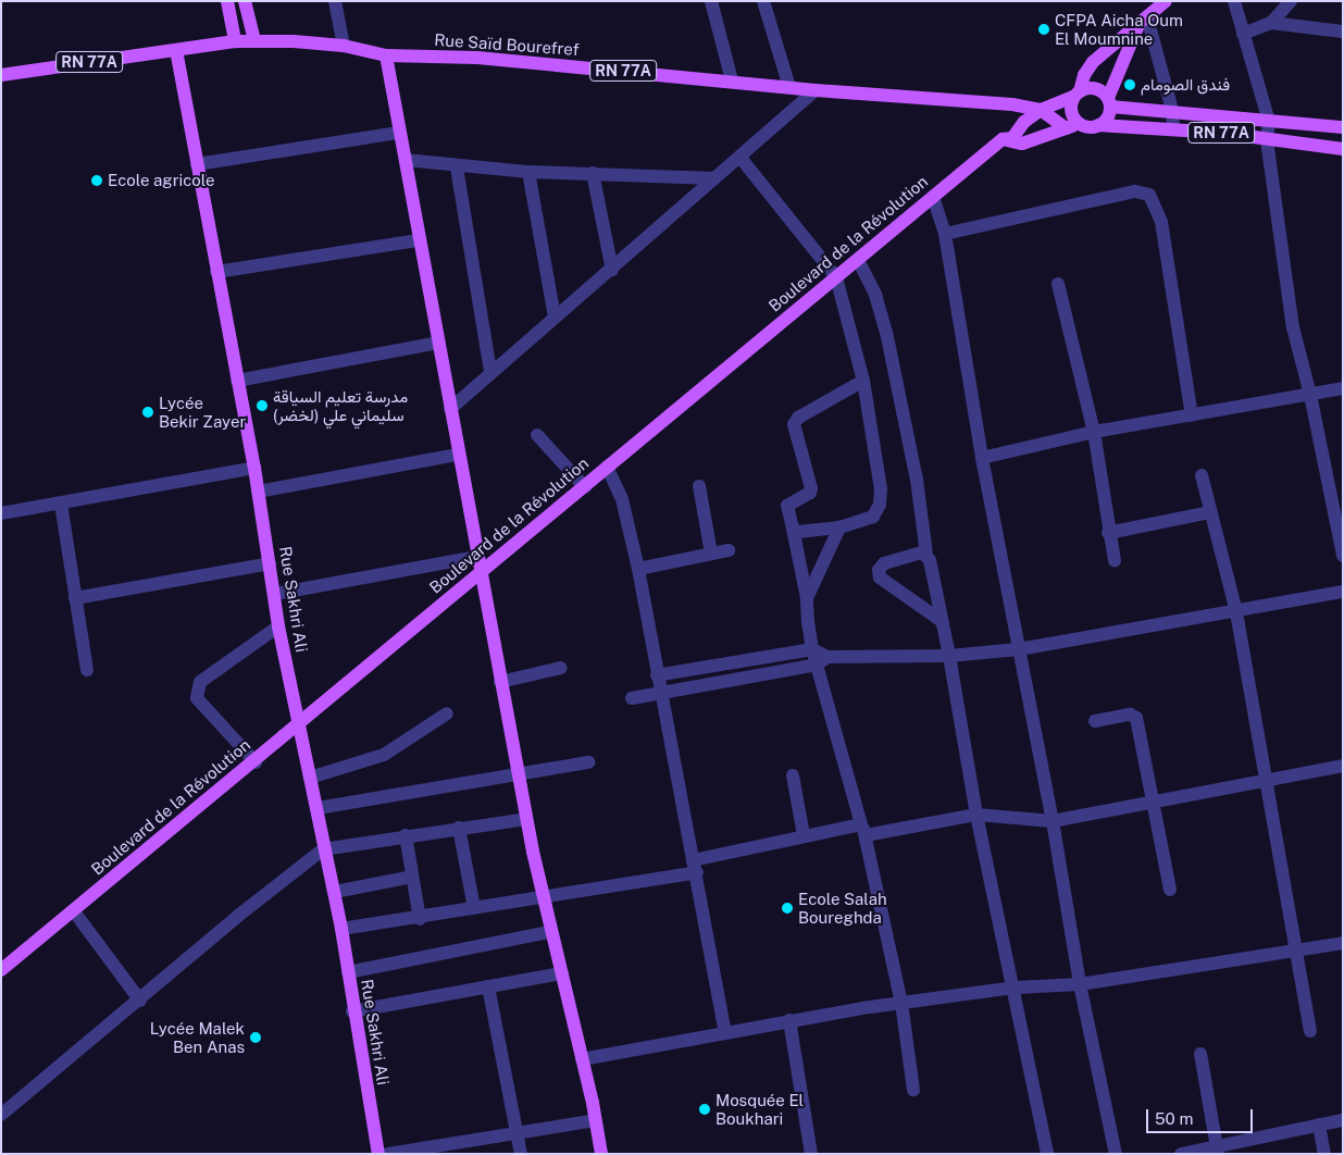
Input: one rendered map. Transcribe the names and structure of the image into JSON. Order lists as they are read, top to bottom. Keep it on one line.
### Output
{"streets":{"main road":["Rue Saïd Bourefref","RN 77A","Boulevard de la Révolution","Rue Sakhri Ali"]},"crossings":[["Rue Saïd Bourefref","Boulevard de la Révolution"],["Rue Saïd Bourefref","Rue Sakhri Ali"],["RN 77A","Boulevard de la Révolution"],["Boulevard de la Révolution","Rue Sakhri Ali"]],"places":["CFPA Aicha Oum El Moumnine","فندق الصومام","Ecole agricole","مدرسة تعليم السياقة سليماني علي (لخضر)","Lycée Bekir Zayer","Ecole Salah Boureghda","Lycée Malek Ben Anas","Mosquée El Boukhari"],"scale_bar":"50 m"}
